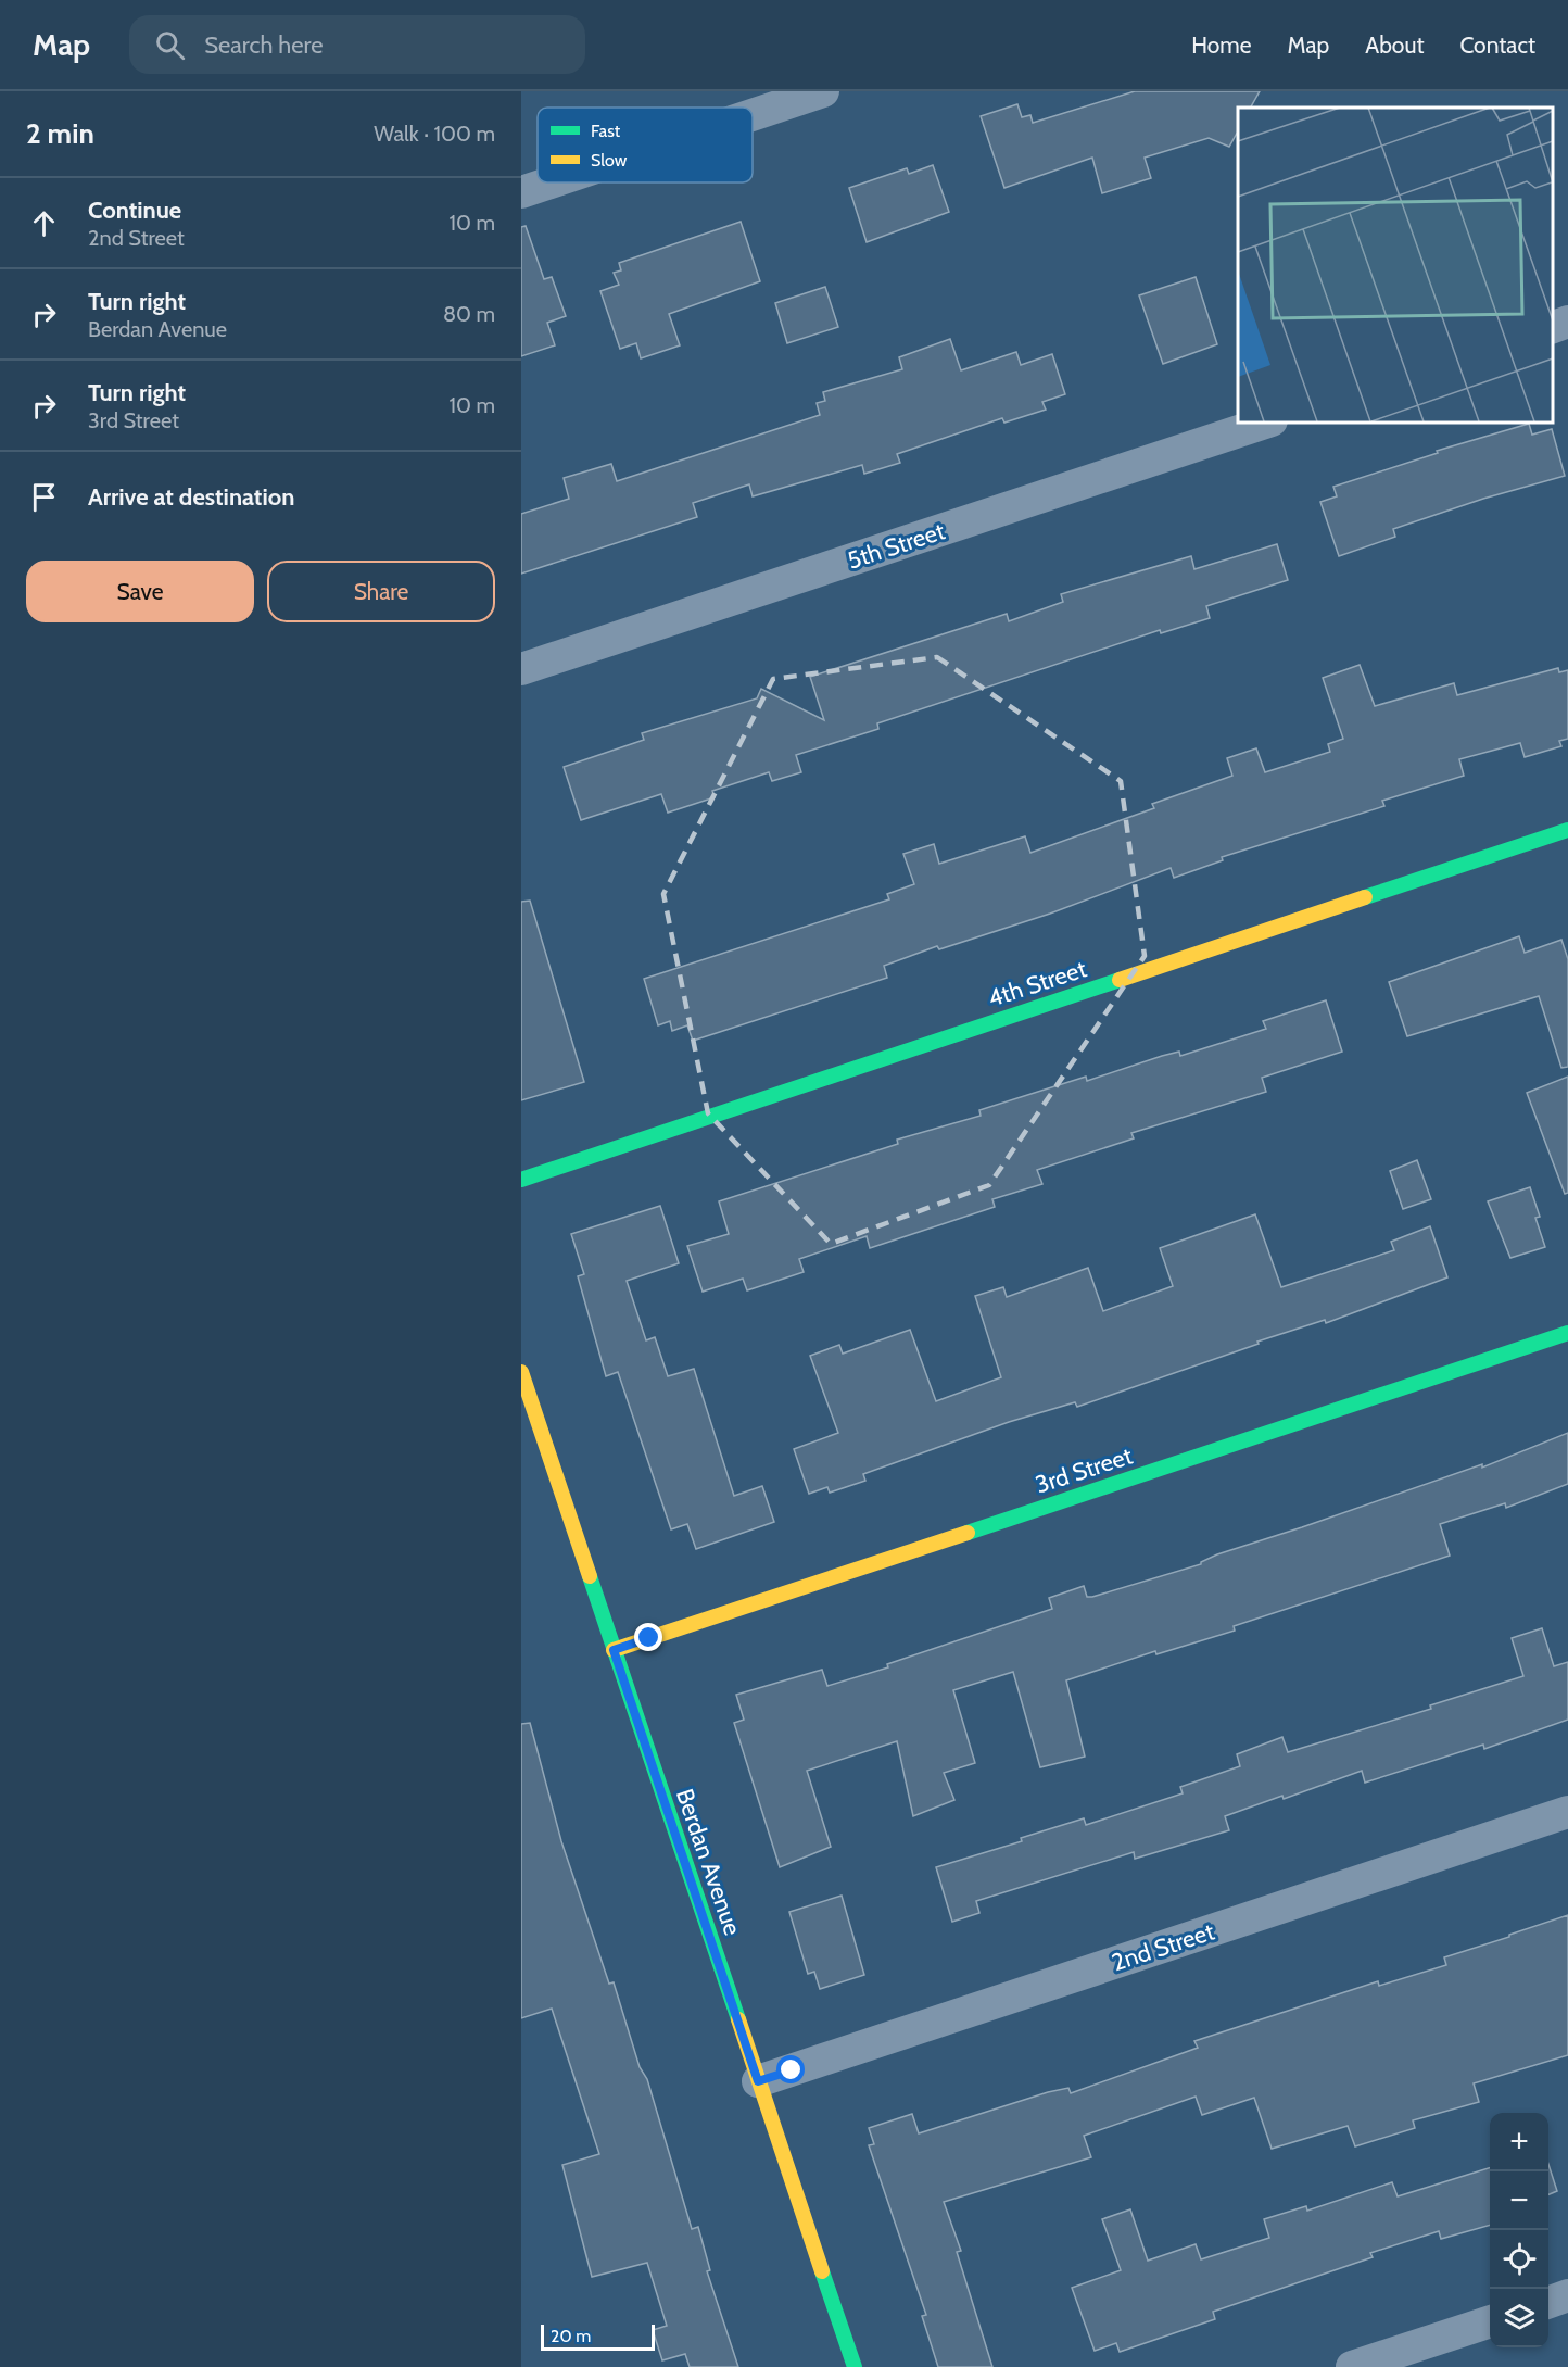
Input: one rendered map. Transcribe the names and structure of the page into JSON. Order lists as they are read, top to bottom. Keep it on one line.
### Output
{"streets":{"street":["5th Street","4th Street","3rd Street","Berdan Avenue","2nd Street"]},"crossings":[["3rd Street","Berdan Avenue"],["Berdan Avenue","2nd Street"]],"legend":["Fast","Slow"],"scale_bar":"20 m","page":{"header":"Map","search":"Search here","nav":["Home","Map","About","Contact"],"heading":["2 min","Walk · 100 m"],"list":[["Continue","2nd Street","10 m"],["Turn right","Berdan Avenue","80 m"],["Turn right","3rd Street","10 m"],"Arrive at destination"],"buttons":["Save","Share"],"map_buttons":["+","−"],"scale":"20 m"}}
